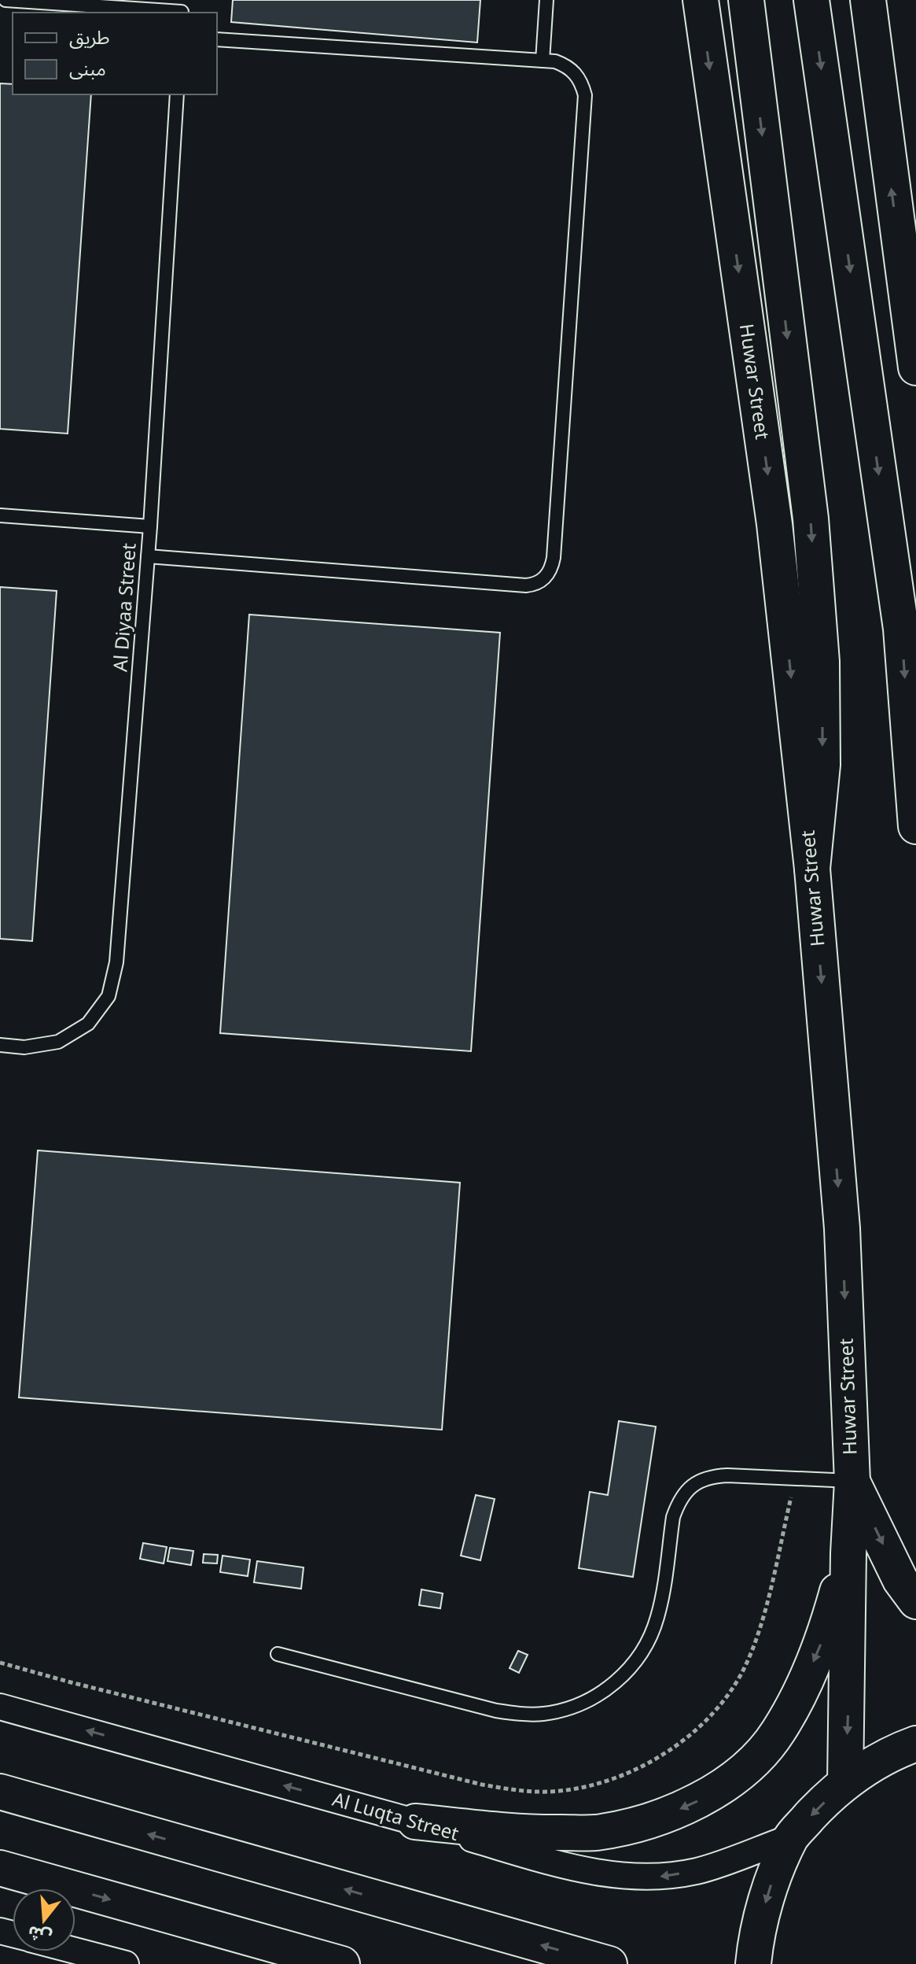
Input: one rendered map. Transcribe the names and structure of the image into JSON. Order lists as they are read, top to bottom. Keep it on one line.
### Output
{"streets":{"main road":["Huwar Street"],"street":["Al Luqta Street"],"lane":["Al Diyaa Street"]},"one_way":["Al Luqta Street"],"legend":["طريق","مبنى"],"north":"bottom"}
